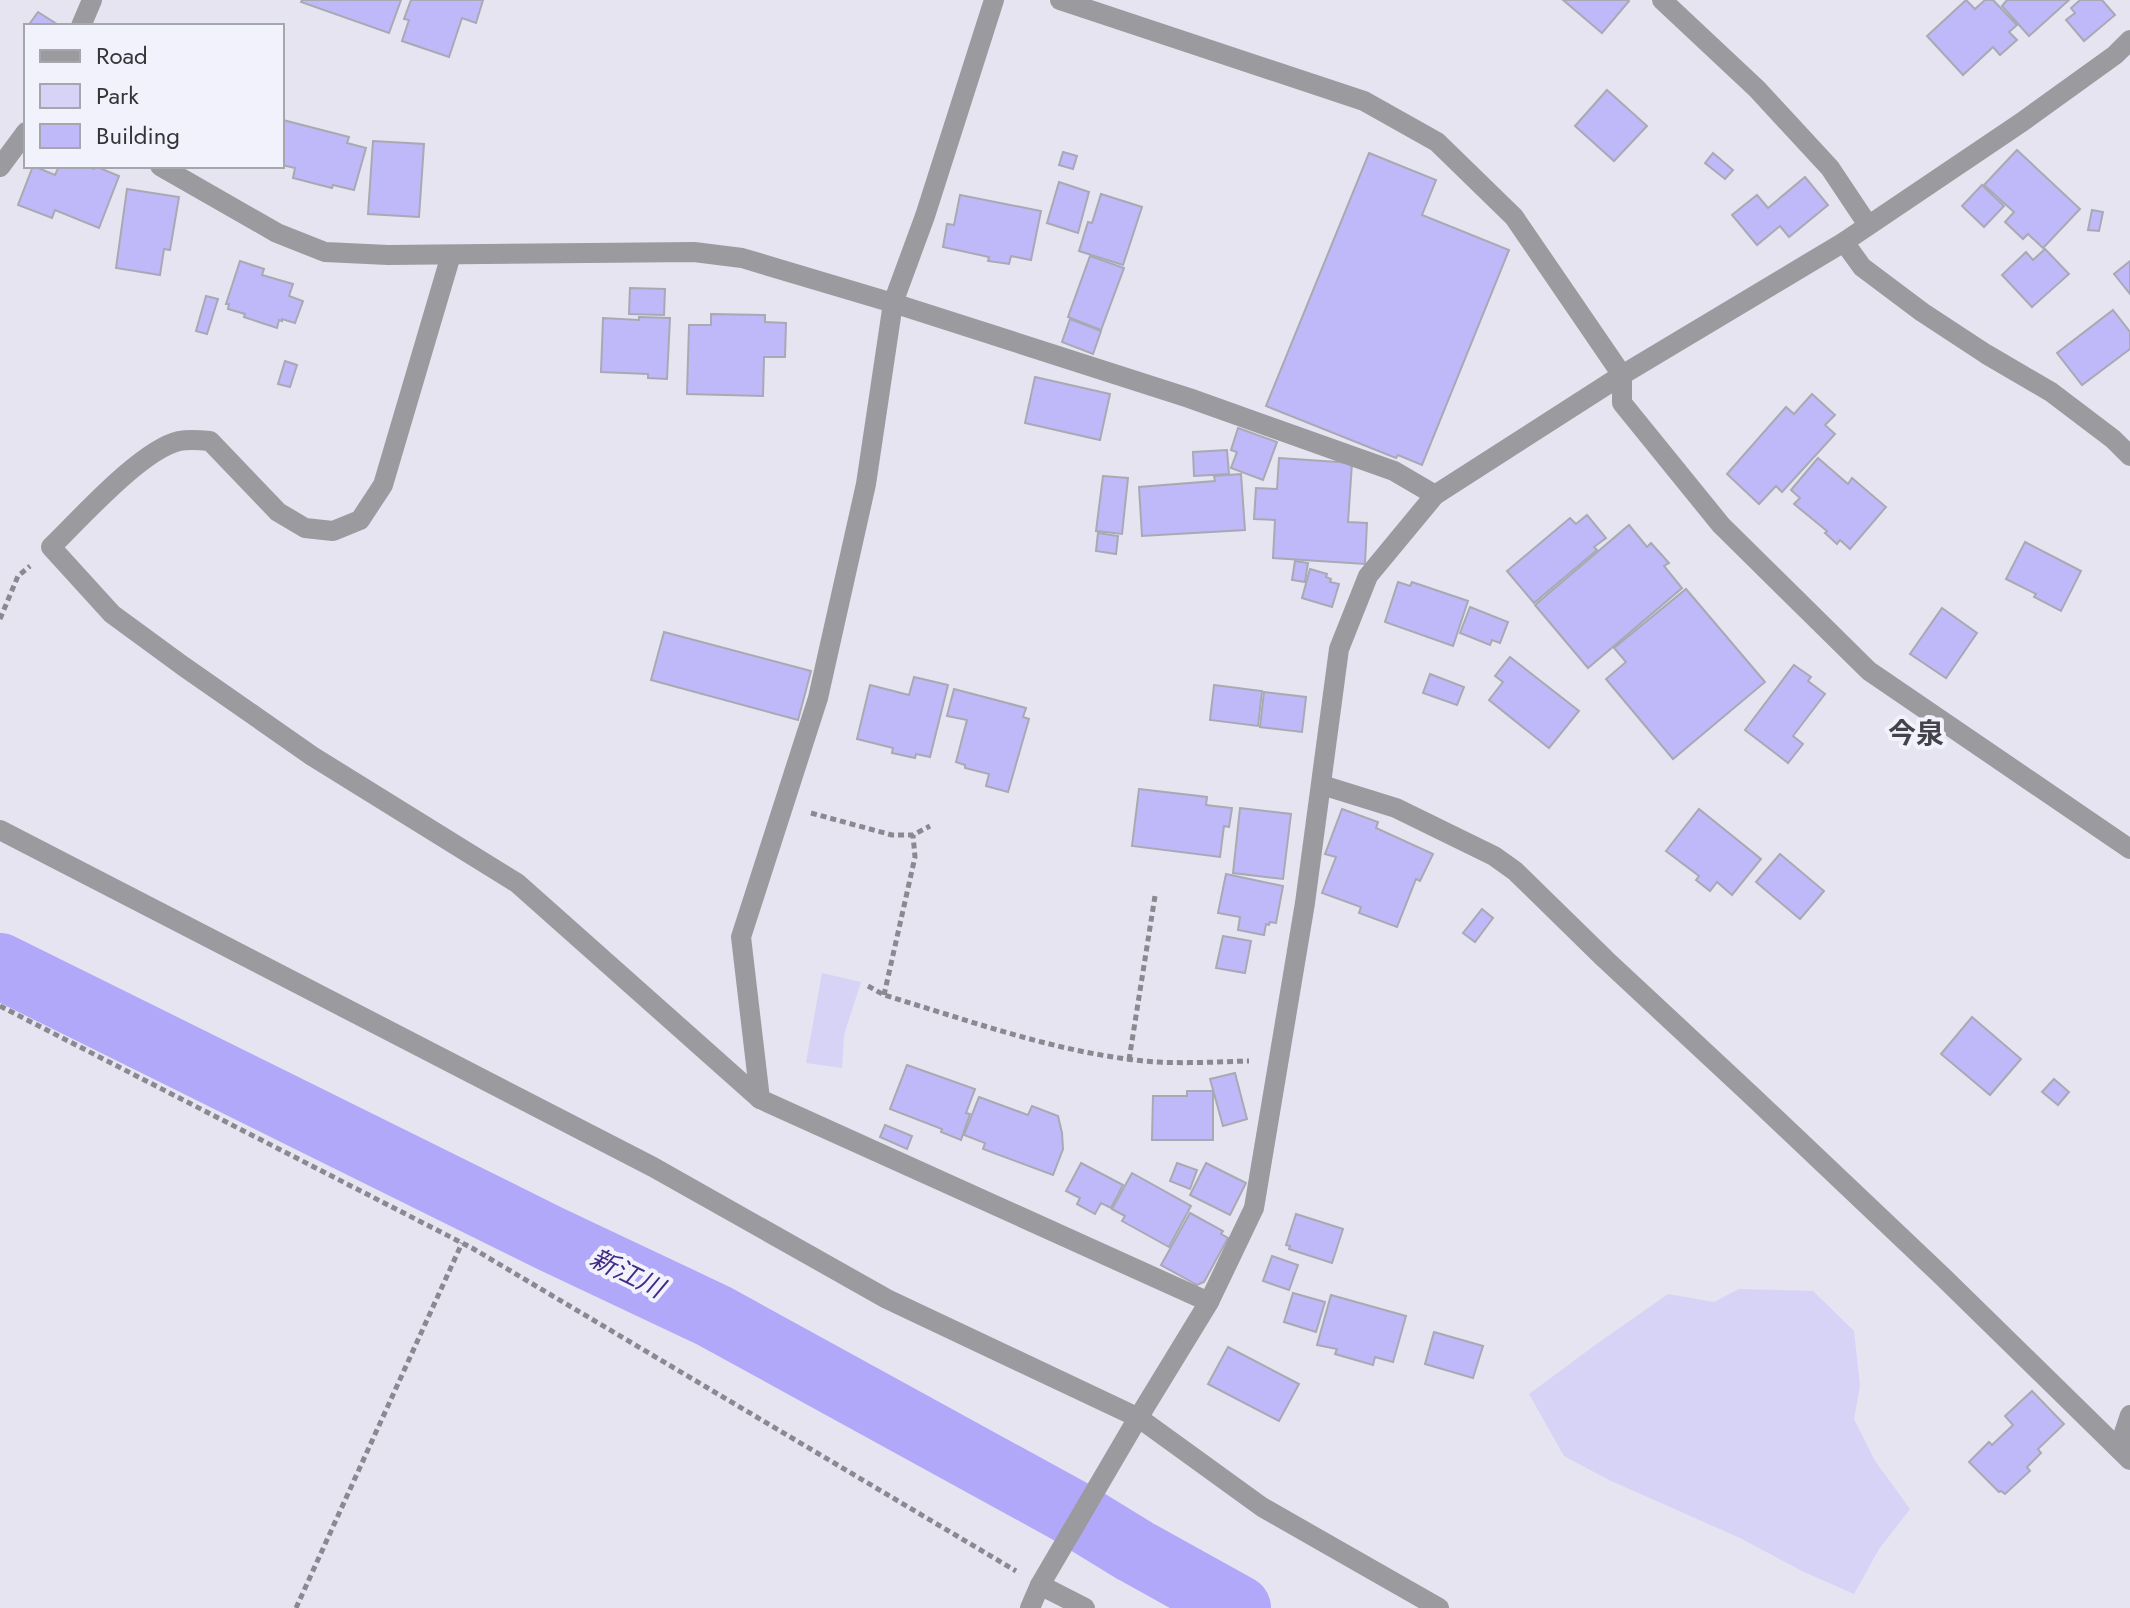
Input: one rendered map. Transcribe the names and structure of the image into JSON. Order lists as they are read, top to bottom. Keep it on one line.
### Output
{"districts":["今泉"],"water":["新江川"],"legend":["Road","Park","Building"]}
